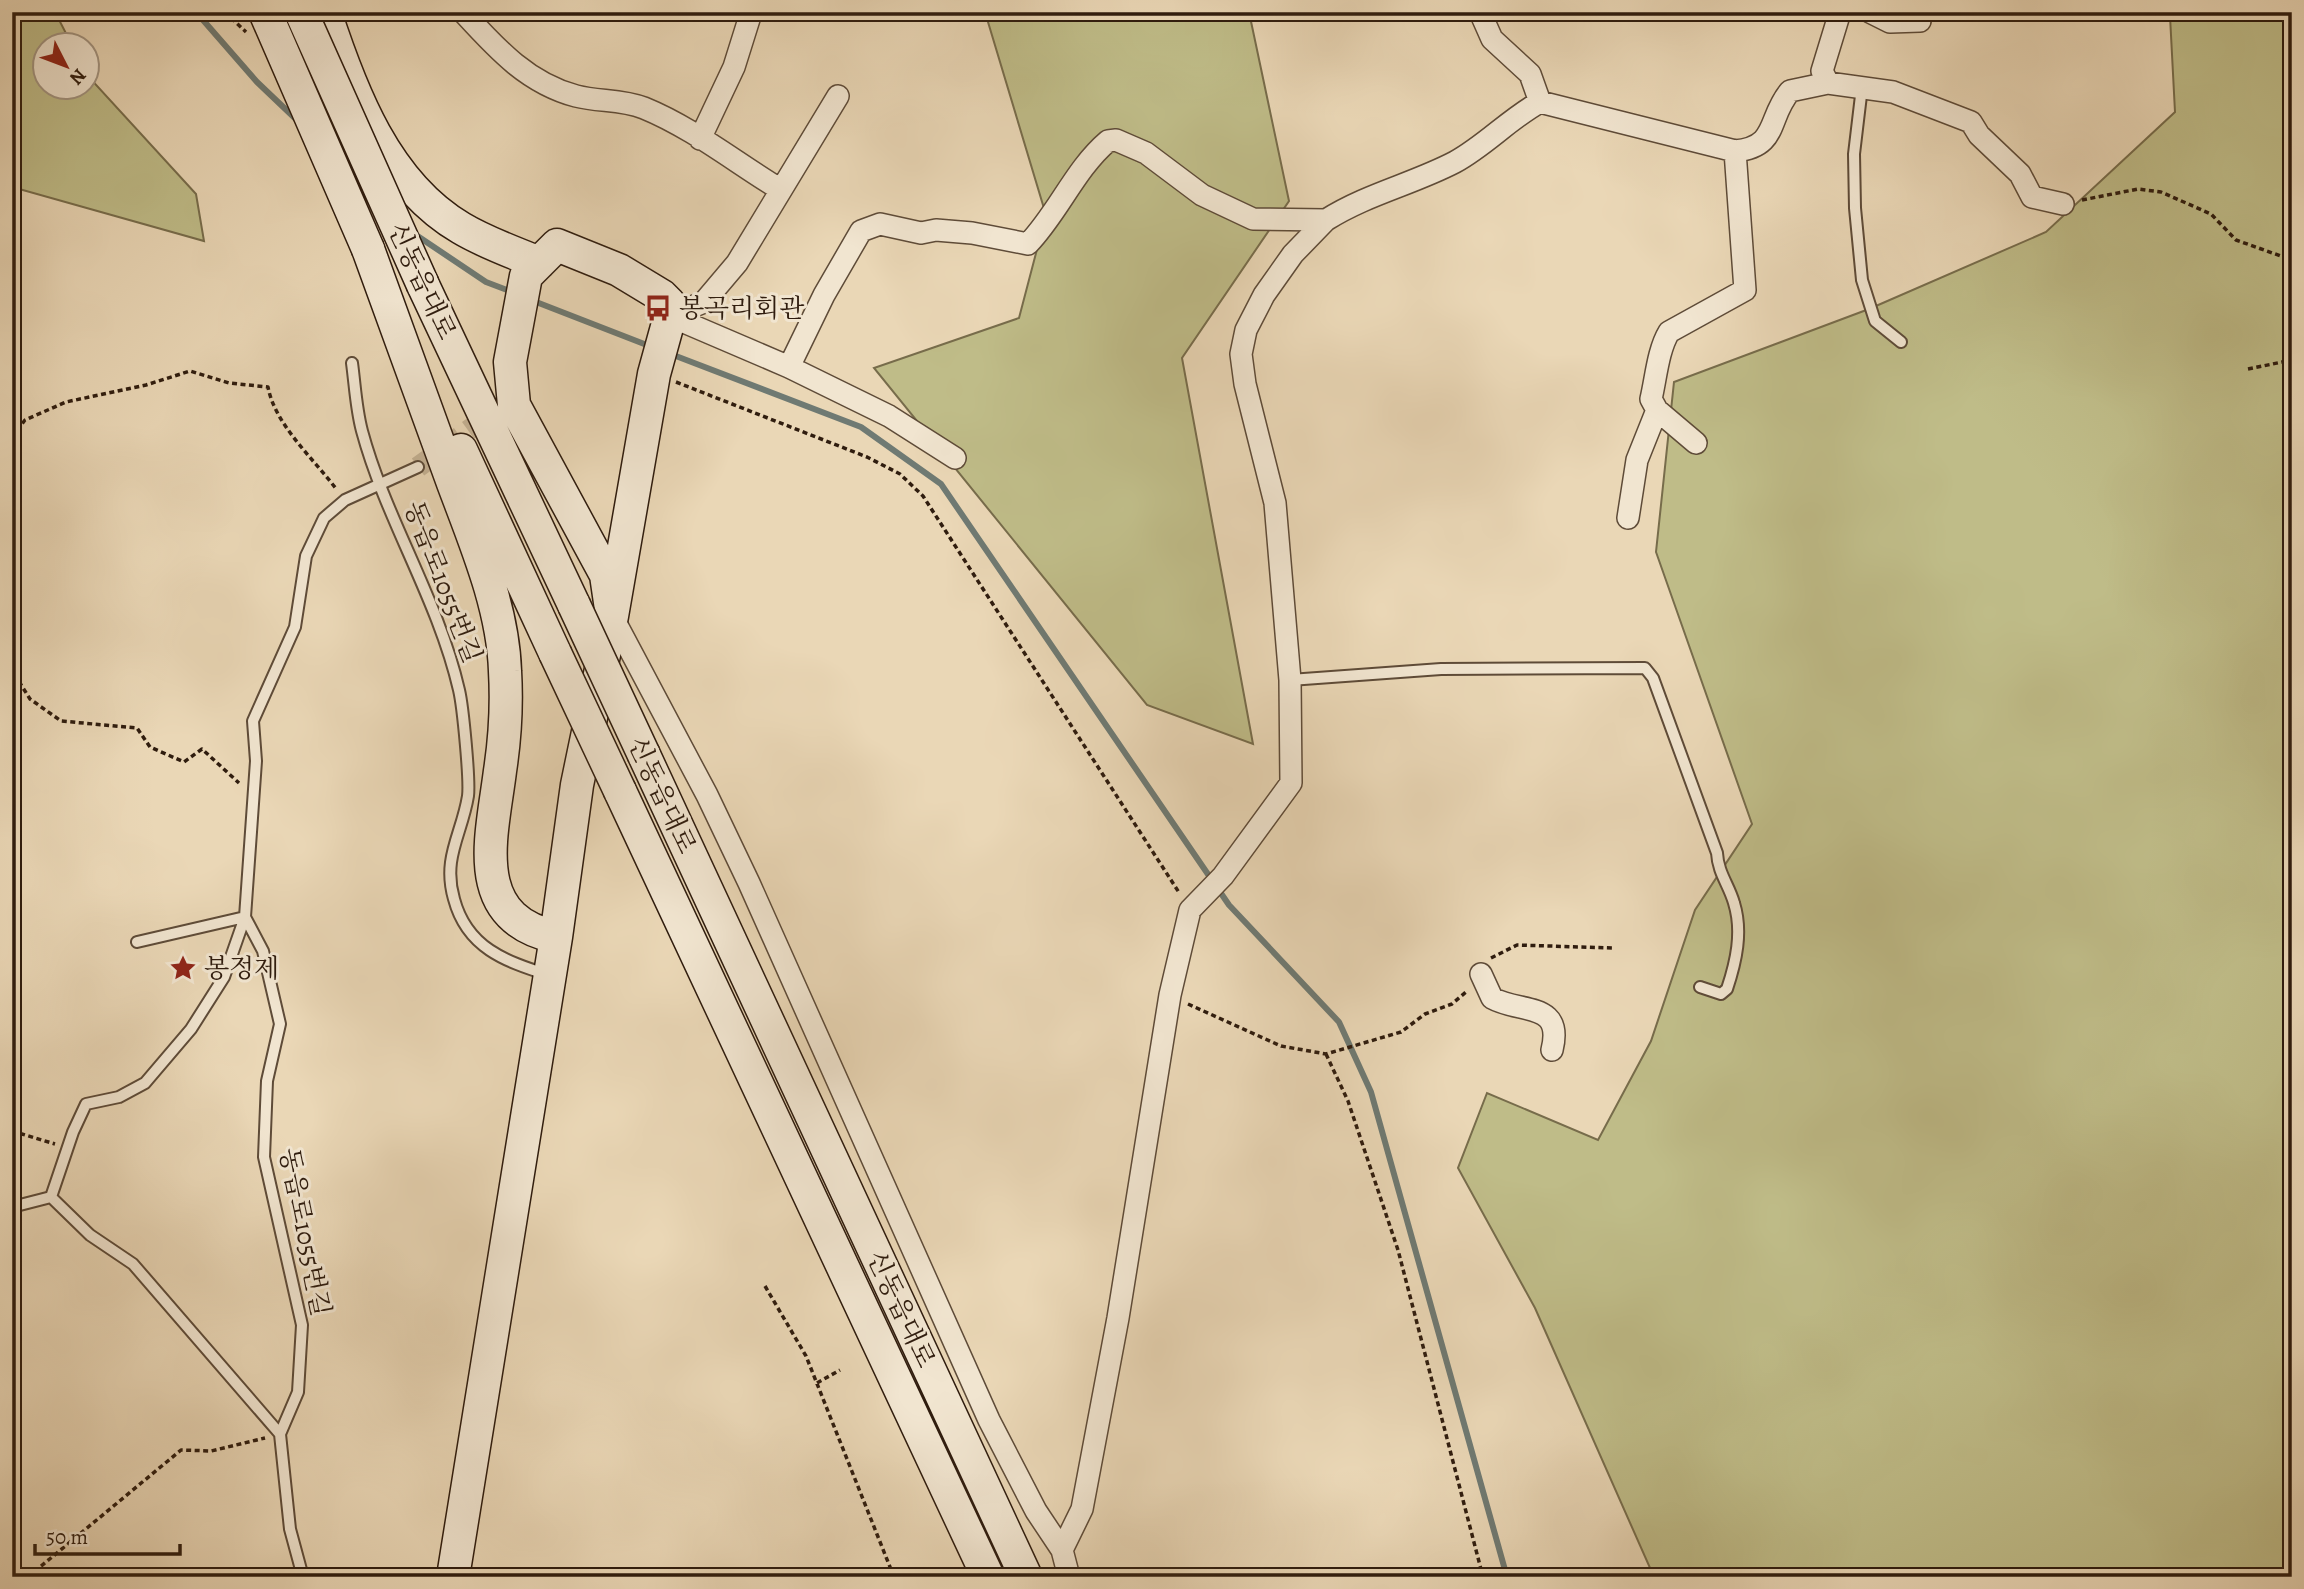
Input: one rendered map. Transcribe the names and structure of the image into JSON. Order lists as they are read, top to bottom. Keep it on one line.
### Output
{"streets":{"main road":["신동읍대로"],"lane":["동읍로1055번길"]},"places":{"bus stop":["봉곡리회관"],"place":["봉정제"]},"scale_bar":"50 m","north":"bottom right"}
